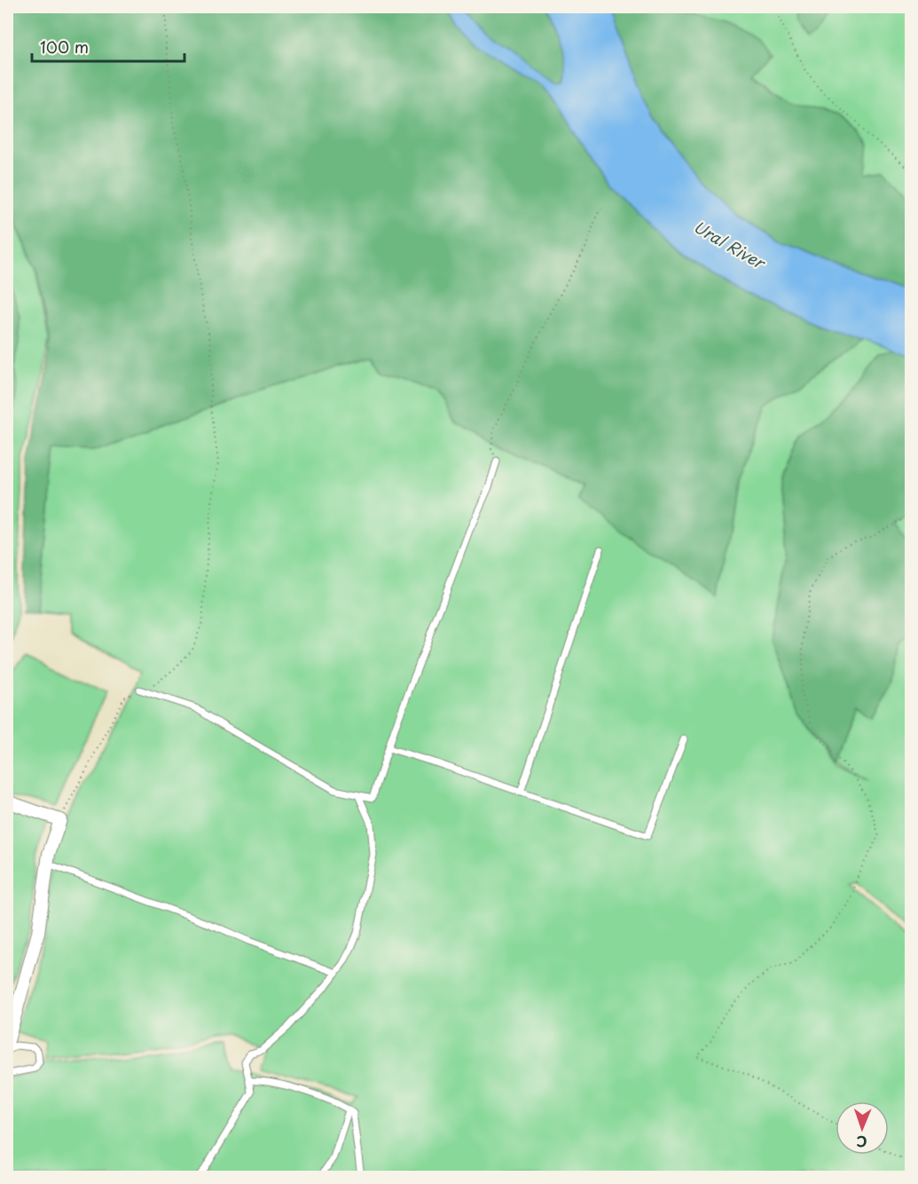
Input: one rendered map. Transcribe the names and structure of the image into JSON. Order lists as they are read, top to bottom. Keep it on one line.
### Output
{"water":["Ural River"],"scale_bar":"100 m","north":"bottom"}
